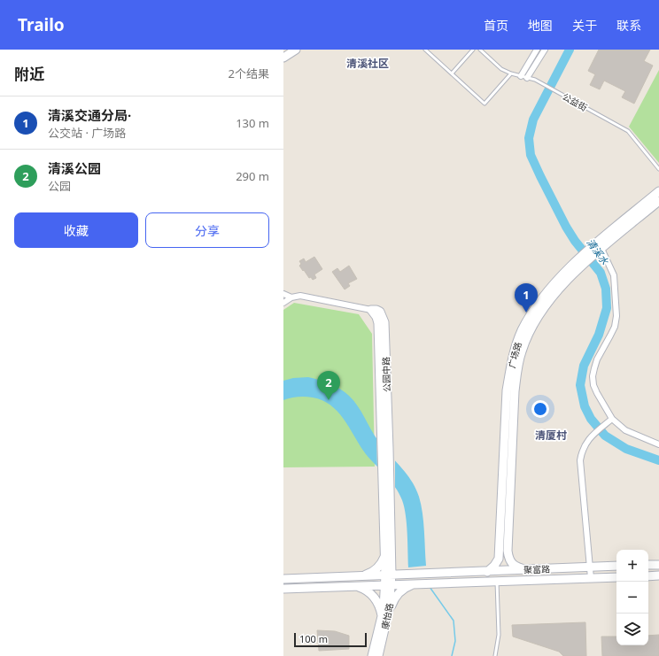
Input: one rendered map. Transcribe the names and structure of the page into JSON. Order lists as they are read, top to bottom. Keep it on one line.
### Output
{"streets":{"street":["广场路","公园中路","聚富路","康怡路"],"lane":["公益街"]},"crossings":[["广场路","聚富路"],["公园中路","聚富路"],["公园中路","康怡路"],["聚富路","康怡路"]],"districts":["清溪社区","清厦村"],"water":["清溪水"],"scale_bar":"100 m","page":{"header":"Trailo","nav":["首页","地图","关于","联系"],"heading":["附近","2个结果"],"list":[{"mark":"1","name":"清溪交通分局·","note":"公交站 · 广场路","value":"130 m"},{"mark":"2","name":"清溪公园","note":"公园","value":"290 m"}],"buttons":["收藏","分享"],"pins":["1","2"],"map_buttons":["+","−"],"scale":"100 m"}}
